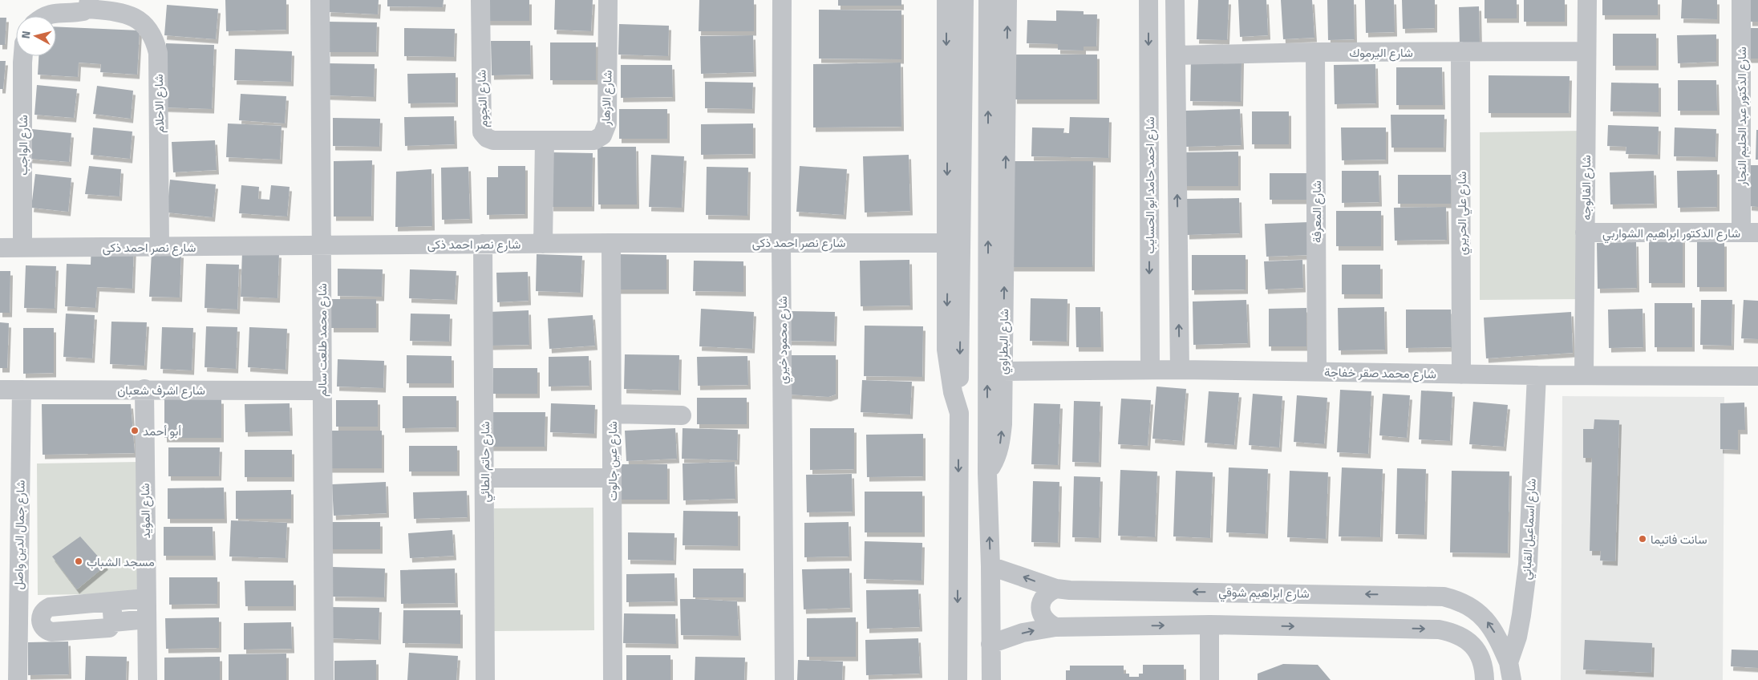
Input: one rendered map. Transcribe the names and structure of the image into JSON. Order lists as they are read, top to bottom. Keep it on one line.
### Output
{"streets":{"street":["شارع اليرموك","شارع الازهار","شارع النجوم","شارع الاحلام","شارع الدكتور عبد الحليم النجار","شارع الواجب","شارع احمد حامد ابو الحسايب","شارع الفالوجه","شارع المعرفة","شارع علي الحريري","شارع الدكتور ابراهيم الشواربي","شارع نصر احمد ذكى","شارع محمد طلعت سالم","شارع محمود خيري","شارع البطراوي","شارع محمد صقر خفاجة","شارع اشرف شعبان","شارع عين جالوت","شارع حاتم الطائي","شارع المؤيد","شارع اسماعيل القباني","شارع جمال الدين واصل","شارع ابراهيم شوقي"]},"crossings":[["شارع اليرموك","شارع الفالوجه"],["شارع اليرموك","شارع المعرفة"],["شارع اليرموك","شارع علي الحريري"],["شارع الازهار","شارع النجوم"],["شارع الاحلام","شارع نصر احمد ذكى"],["شارع الدكتور عبد الحليم النجار","شارع الدكتور ابراهيم الشواربي"],["شارع الواجب","شارع نصر احمد ذكى"],["شارع احمد حامد ابو الحسايب","شارع محمد صقر خفاجة"],["شارع الفالوجه","شارع الدكتور ابراهيم الشواربي"],["شارع الفالوجه","شارع محمد صقر خفاجة"],["شارع المعرفة","شارع محمد صقر خفاجة"],["شارع علي الحريري","شارع محمد صقر خفاجة"],["شارع نصر احمد ذكى","شارع محمد طلعت سالم"],["شارع نصر احمد ذكى","شارع محمود خيري"],["شارع نصر احمد ذكى","شارع عين جالوت"],["شارع نصر احمد ذكى","شارع حاتم الطائي"],["شارع محمد طلعت سالم","شارع اشرف شعبان"],["شارع البطراوي","شارع محمد صقر خفاجة"],["شارع محمد صقر خفاجة","شارع اسماعيل القباني"],["شارع اشرف شعبان","شارع المؤيد"],["شارع اشرف شعبان","شارع جمال الدين واصل"],["شارع اسماعيل القباني","شارع ابراهيم شوقي"]],"places":["أبو أحمد","سانت فاتيما","مسجد الشباب"],"north":"left"}
